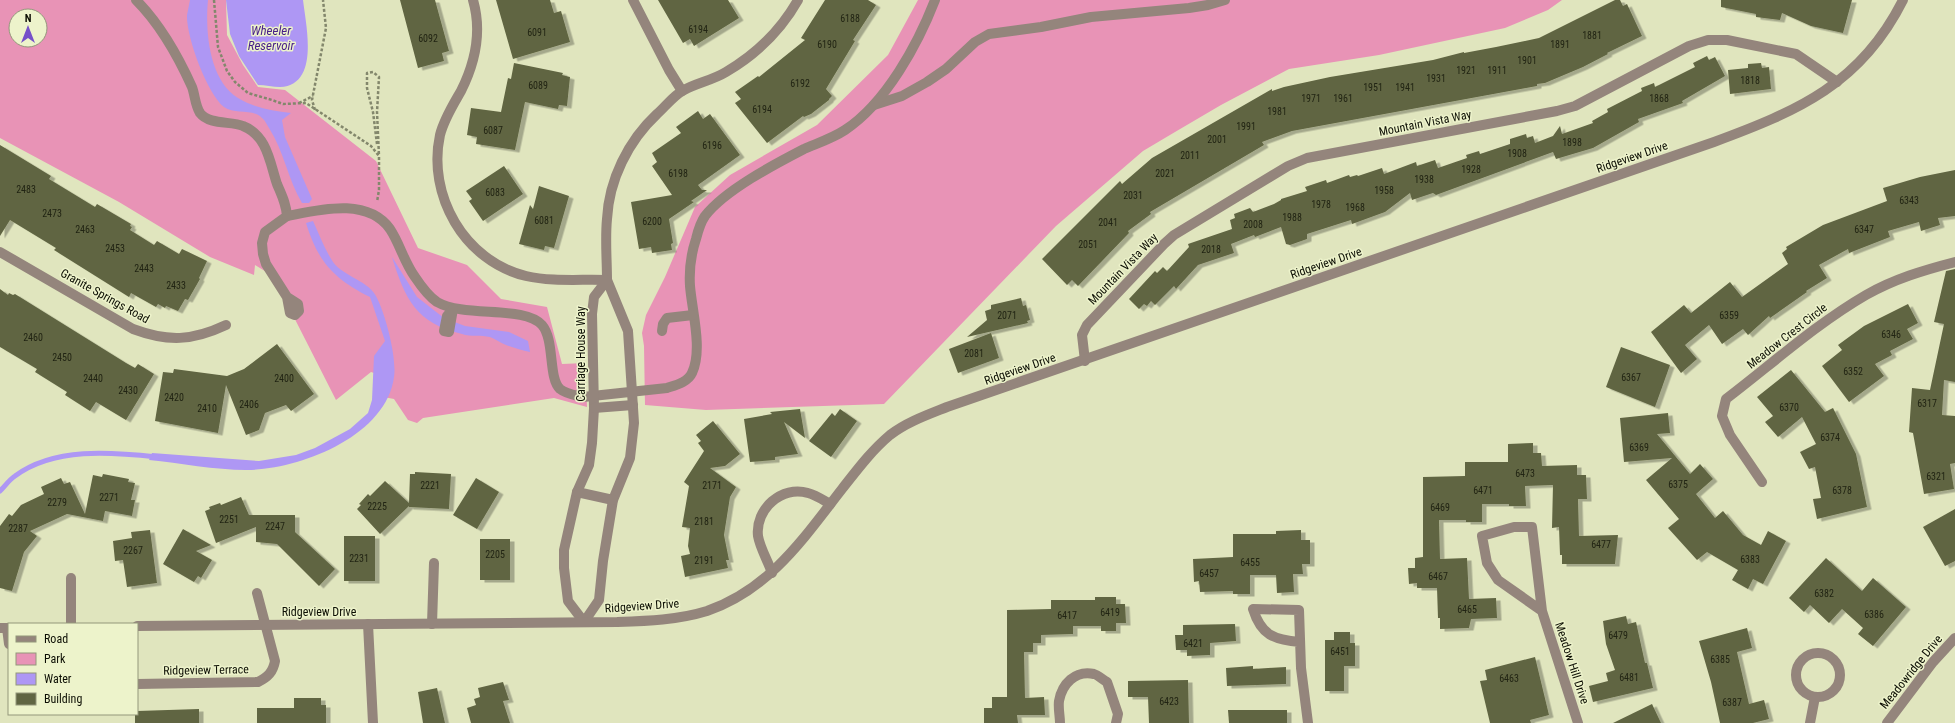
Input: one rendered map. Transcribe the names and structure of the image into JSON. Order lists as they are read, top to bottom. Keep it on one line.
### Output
{"streets":{"street":["Mountain Vista Way","Ridgeview Drive","Granite Springs Road","Meadow Crest Circle","Carriage House Way","Meadow Hill Drive","Ridgeview Terrace","Meadowridge Drive"]},"crossings":[["Mountain Vista Way","Ridgeview Drive"],["Ridgeview Drive","Carriage House Way"],["Ridgeview Drive","Ridgeview Terrace"]],"water":["Wheeler Reservoir"],"house_numbers":["6188","6194","6091","1881","6092","6190","1891","1901","1921","1911","1931","1818","6192","6089","1951","1941","1971","1961","1868","6194","1981","1991","6087","2001","1898","6196","1908","2011","1928","6198","2021","1938","2483","1958","6083","2031","6343","1978","1968","2473","1988","6081","6200","2041","2008","2463","6347","2051","2453","2018","2443","2433","2071","6359","6346","2460","2081","2450","6352","6367","2440","2400","2430","2420","6317","2406","6370","2410","6374","6369","6473","6321","6375","2221","2171","6471","6378","2271","2279","2225","6469","2251","2181","2247","2287","6477","2267","2205","2231","6383","2191","6455","6457","6467","6382","6465","6419","6386","6417","6479","6421","6451","6385","6481","6463","6423","6387"],"legend":["Road","Park","Water","Building"],"north":"top"}
